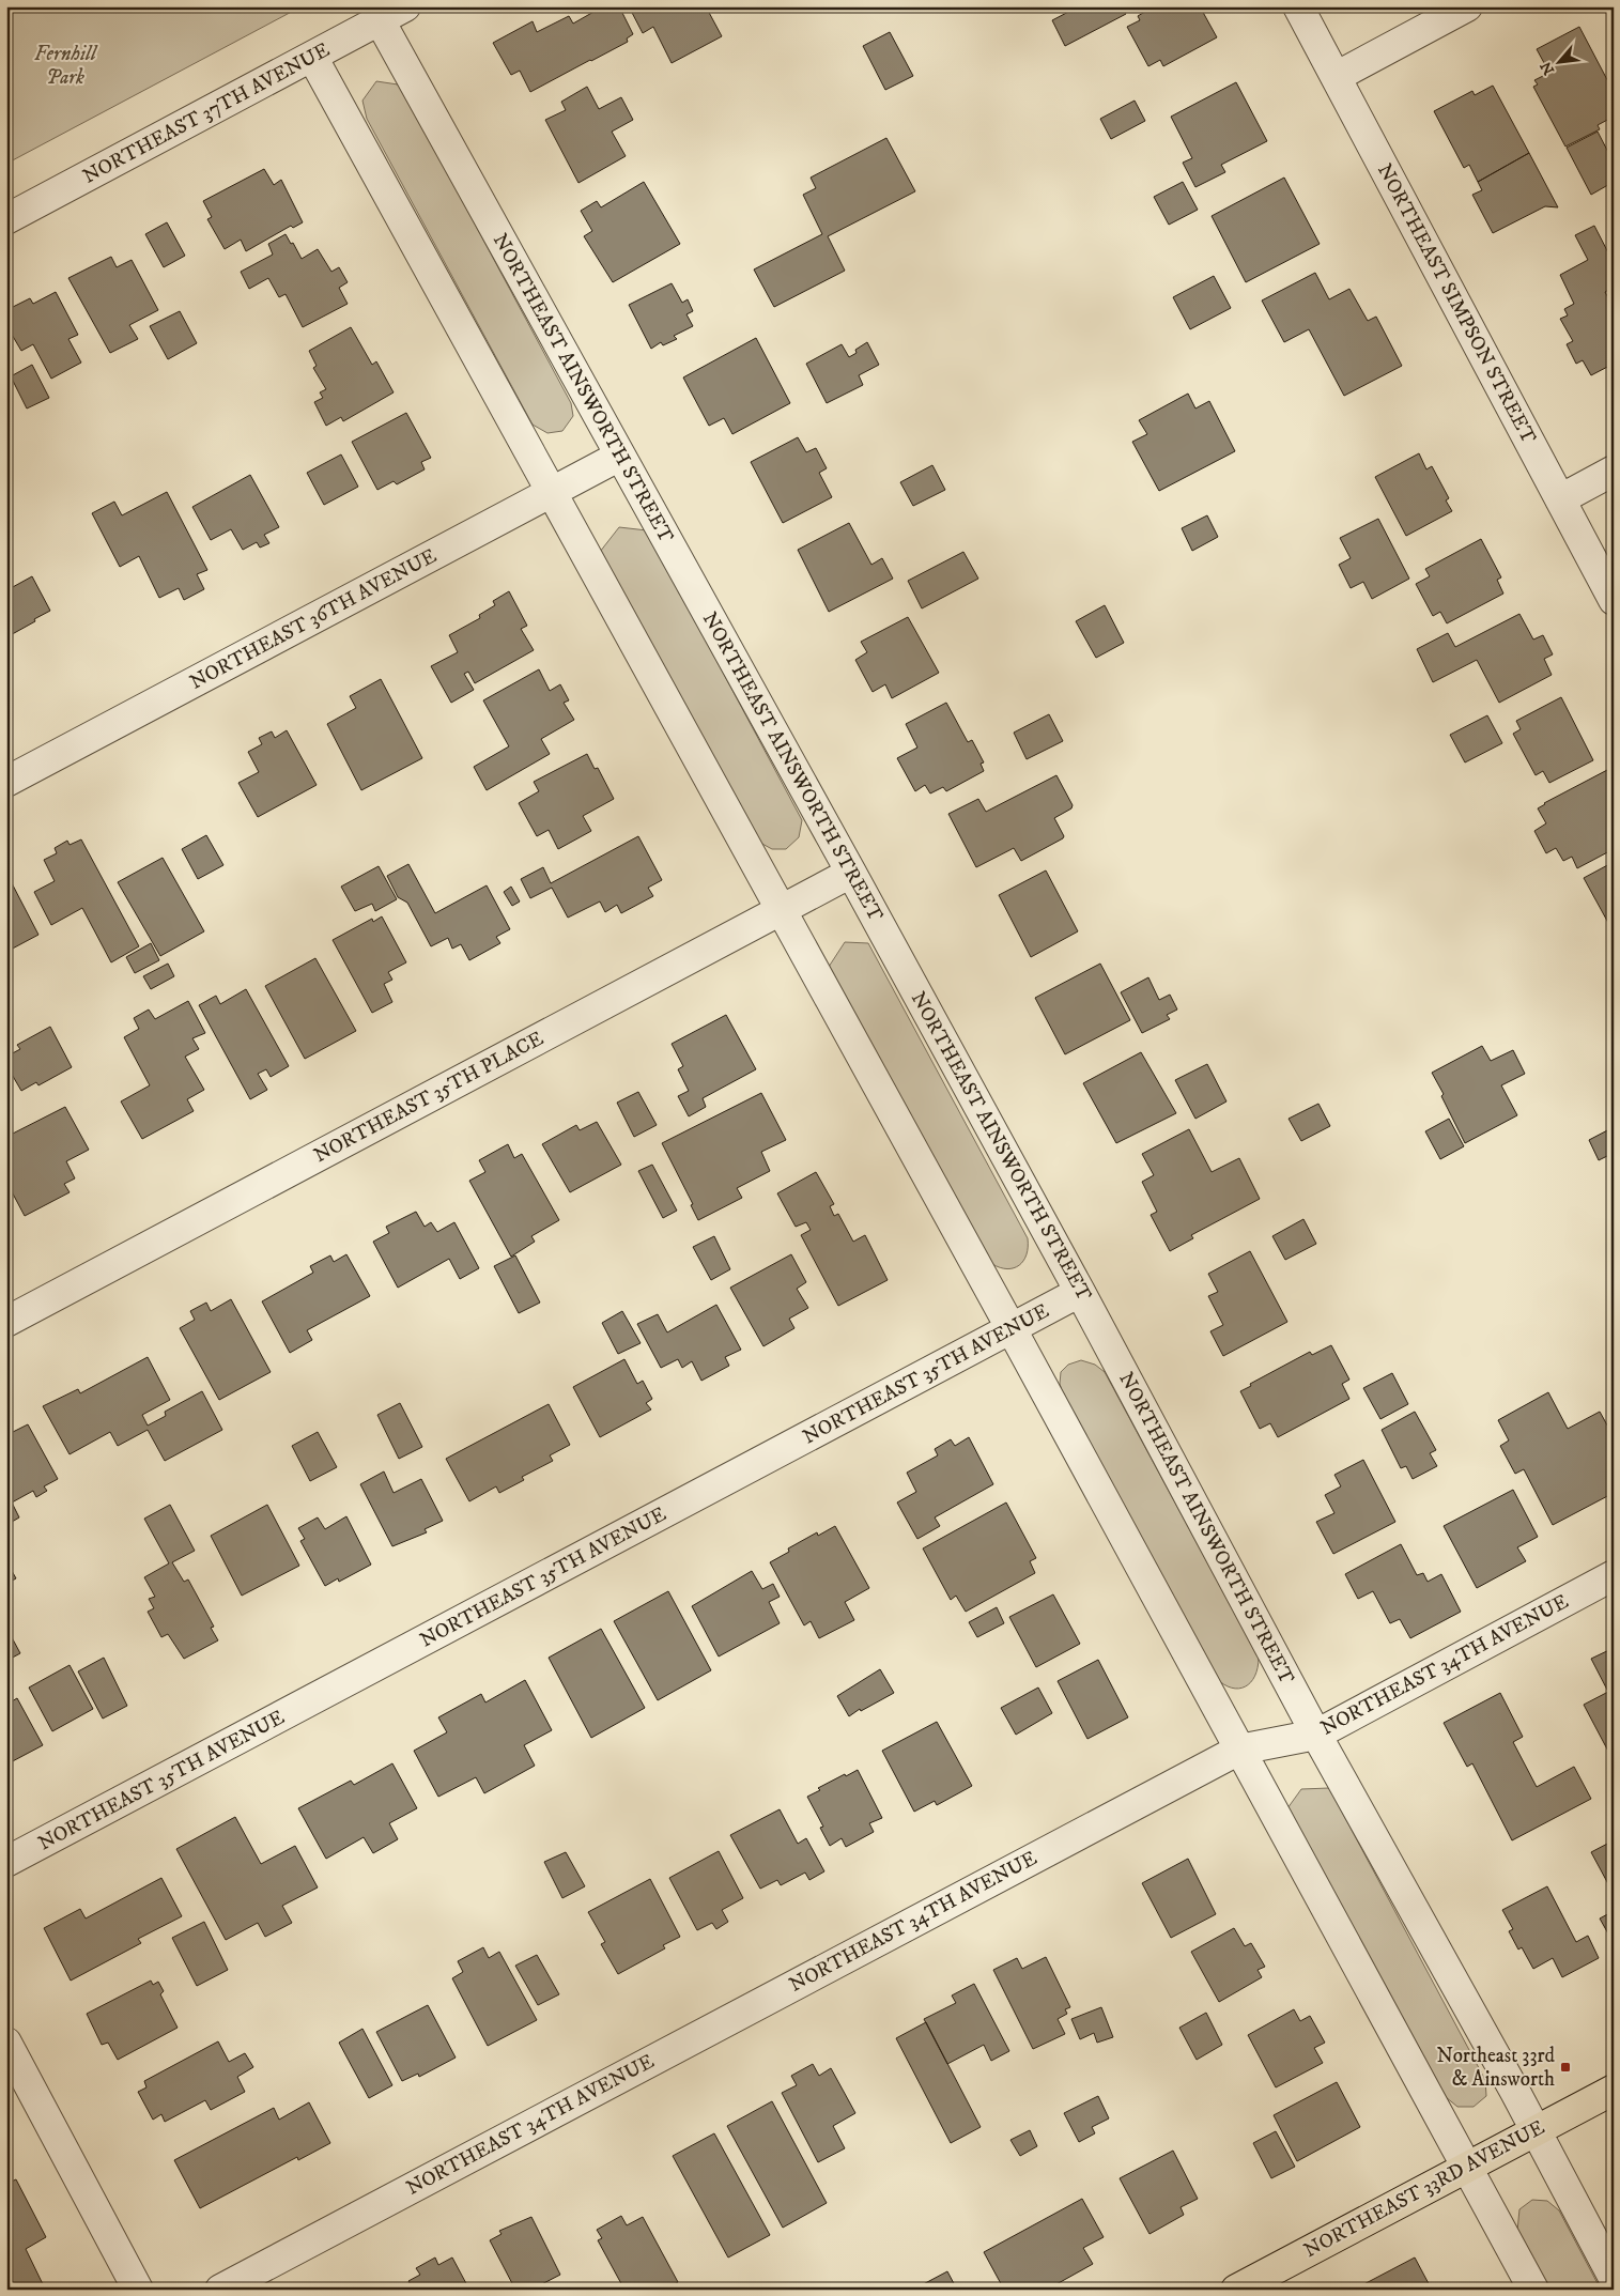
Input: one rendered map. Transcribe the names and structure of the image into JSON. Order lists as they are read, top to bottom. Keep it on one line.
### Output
{"streets":{"main road":["NORTHEAST 33RD AVENUE"],"street":["NORTHEAST 37TH AVENUE","NORTHEAST SIMPSON STREET","NORTHEAST AINSWORTH STREET","NORTHEAST 36TH AVENUE","NORTHEAST 35TH PLACE","NORTHEAST 35TH AVENUE","NORTHEAST 34TH AVENUE"]},"crossings":[["NORTHEAST 37TH AVENUE","NORTHEAST AINSWORTH STREET"],["NORTHEAST AINSWORTH STREET","NORTHEAST 36TH AVENUE"],["NORTHEAST AINSWORTH STREET","NORTHEAST 35TH PLACE"],["NORTHEAST AINSWORTH STREET","NORTHEAST 35TH AVENUE"],["NORTHEAST AINSWORTH STREET","NORTHEAST 34TH AVENUE"],["NORTHEAST AINSWORTH STREET","NORTHEAST 33RD AVENUE"]],"parks":["Fernhill Park"],"places":{"transit":["Northeast 33rd & Ainsworth"]},"north":"bottom left"}
